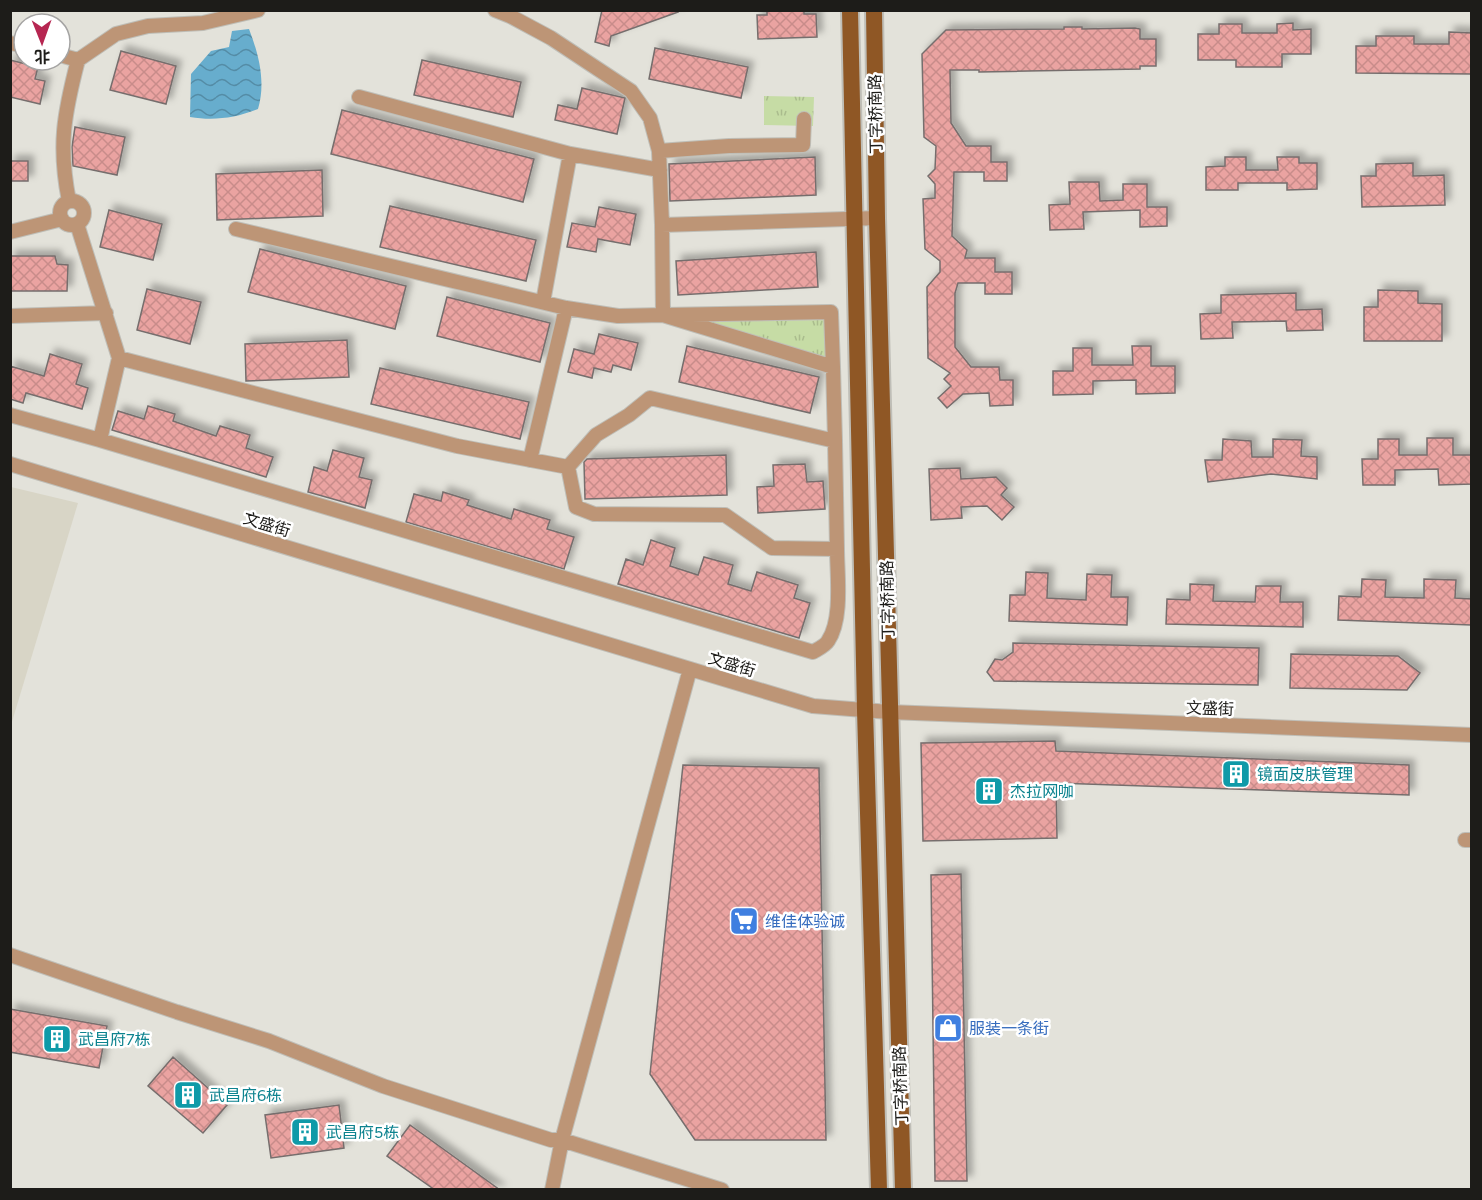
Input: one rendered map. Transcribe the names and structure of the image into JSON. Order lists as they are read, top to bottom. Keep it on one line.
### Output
{"streets":{"main road":["丁字桥南路"],"street":["文盛街"]},"crossings":[["丁字桥南路","文盛街"]],"places":{"building":["镜面皮肤管理","杰拉网咖","武昌府7栋","武昌府6栋","武昌府5栋"],"supermarket":["维佳体验诚"],"shop":["服装一条街"]},"north":"bottom"}
